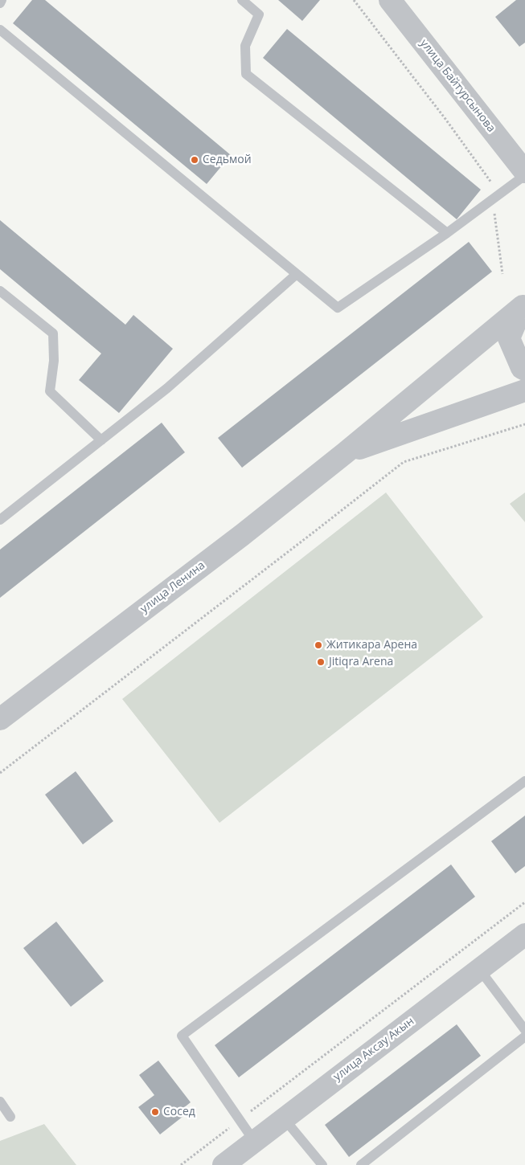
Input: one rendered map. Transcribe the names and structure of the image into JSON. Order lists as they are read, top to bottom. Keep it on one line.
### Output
{"streets":{"street":["улица Байтурсынова","улица Ленина","улица Аксау Акын"]},"places":["Седьмой","Житикара Арена","Jitiqra Arena","Сосед"]}
